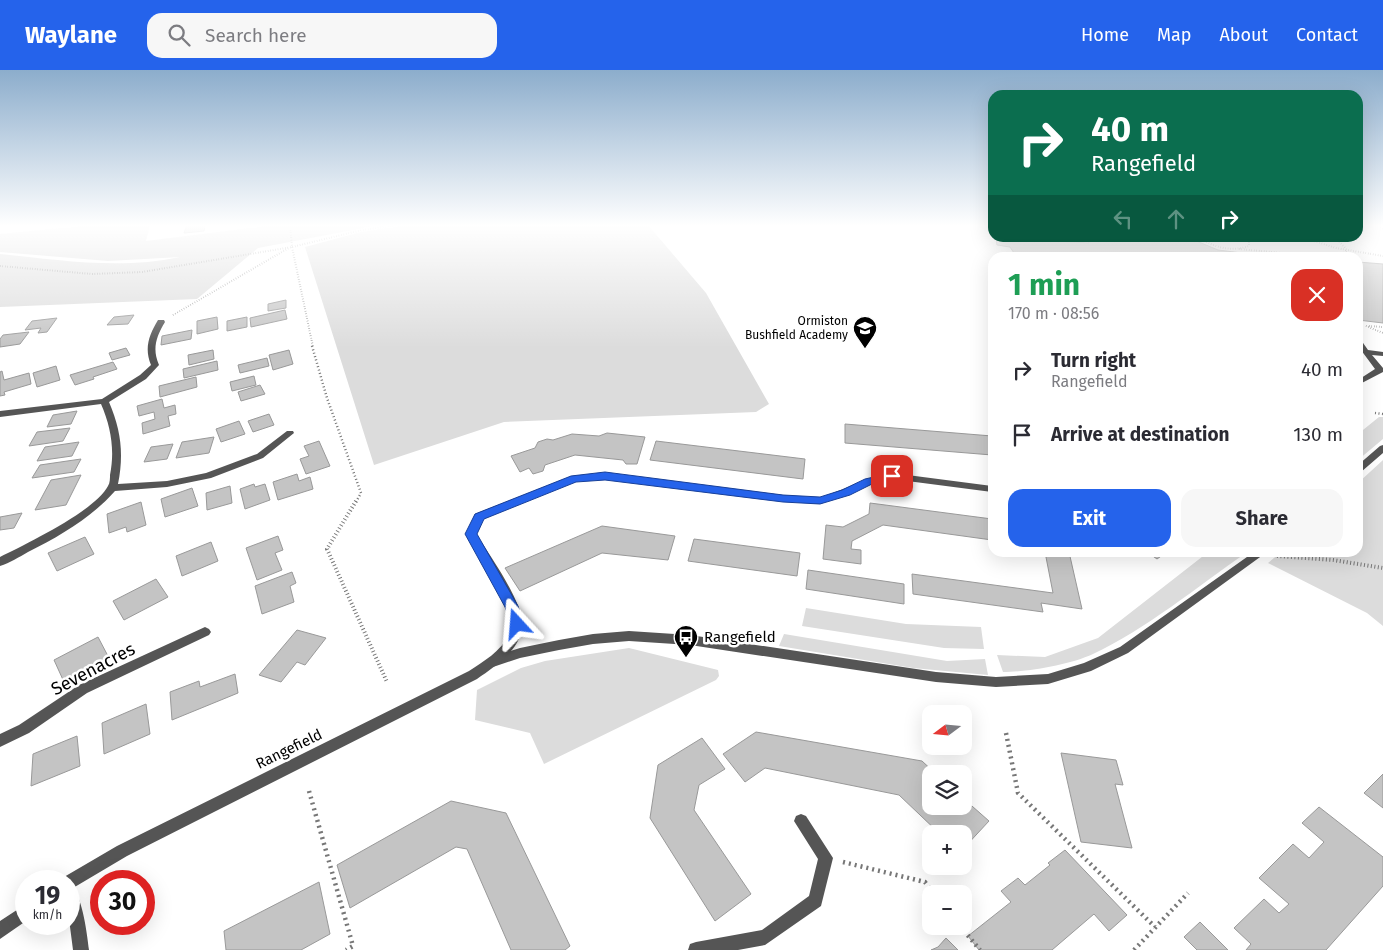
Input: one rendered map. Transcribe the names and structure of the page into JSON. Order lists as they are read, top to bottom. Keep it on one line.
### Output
{"streets":{"street":["Sevenacres","Rangefield"]},"places":{"school or university":["Ormiston Bushfield Academy"],"bus stop":["Rangefield"]},"north":"left","page":{"header":"Waylane","search":"Search here","nav":["Home","Map","About","Contact"],"turn":["40 m","Rangefield"],"heading":["1 min","170 m · 08:56"],"list":[{"name":"Turn right","note":"Rangefield","value":"40 m"},{"name":"Arrive at destination","value":"130 m"}],"buttons":["Exit","Share"],"map_buttons":["+","−"],"speed":"19 km/h","limit":"30"}}
